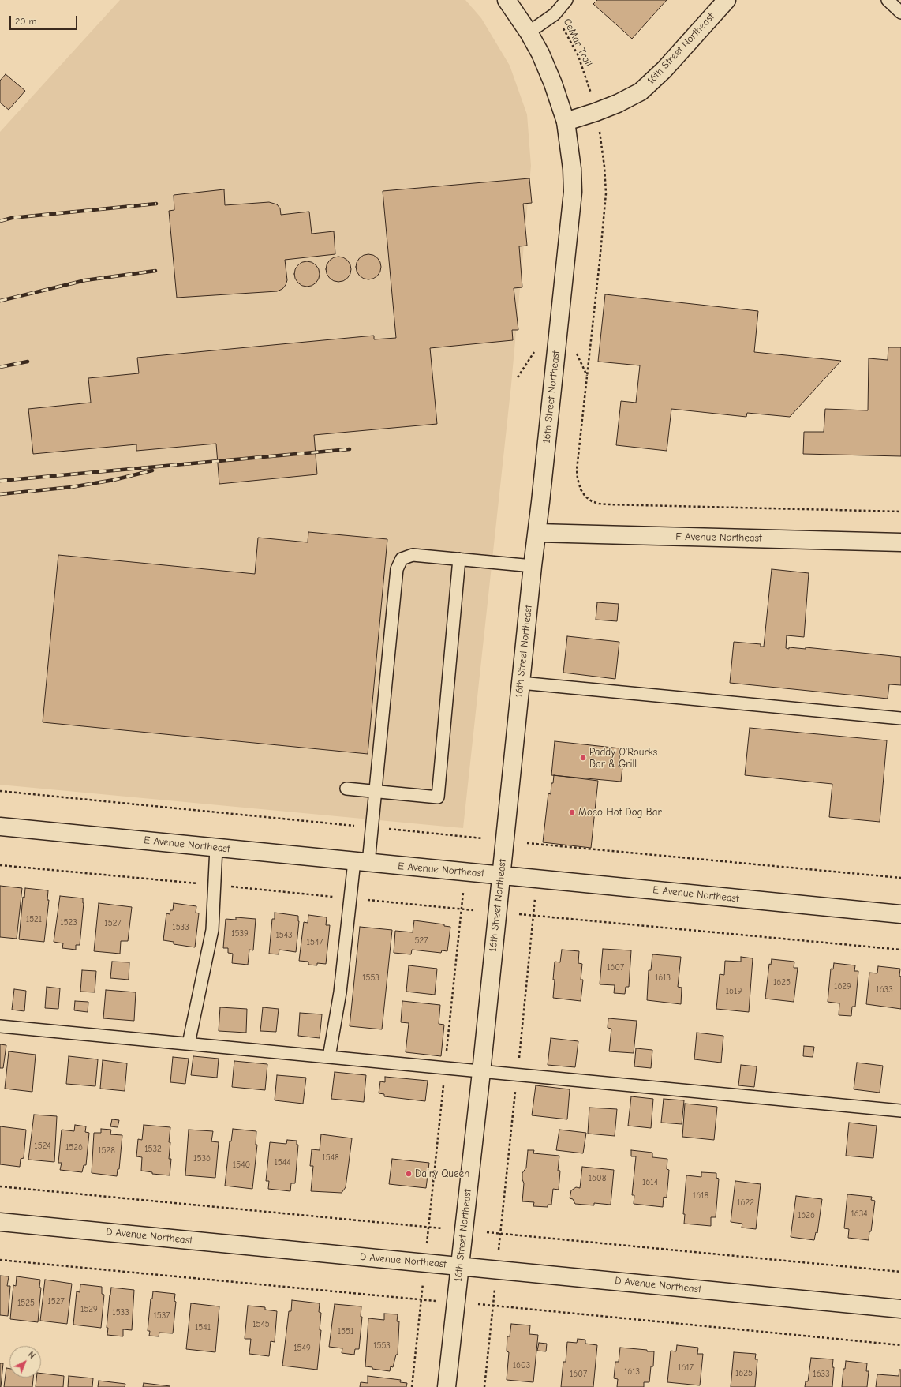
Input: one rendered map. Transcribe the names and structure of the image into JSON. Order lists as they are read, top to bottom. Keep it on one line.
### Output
{"streets":{"street":["16th Street Northeast","F Avenue Northeast","E Avenue Northeast","D Avenue Northeast"],"path":["CeMar Trail"]},"crossings":[["16th Street Northeast","F Avenue Northeast"],["16th Street Northeast","E Avenue Northeast"],["16th Street Northeast","D Avenue Northeast"]],"places":["Paddy O'Rourks Bar & Grill","Moco Hot Dog Bar","Dairy Queen"],"house_numbers":["1521","1523","1527","1533","1539","1543","527","1547","1607","1553","1613","1625","1629","1633","1619","1524","1526","1532","1528","1548","1536","1544","1540","1608","1614","1618","1622","1634","1626","1527","1525","1529","1533","1537","1545","1541","1551","1553","1549","1603","1617","1613","1625","1607","1633"],"scale_bar":"20 m","north":"top right"}
